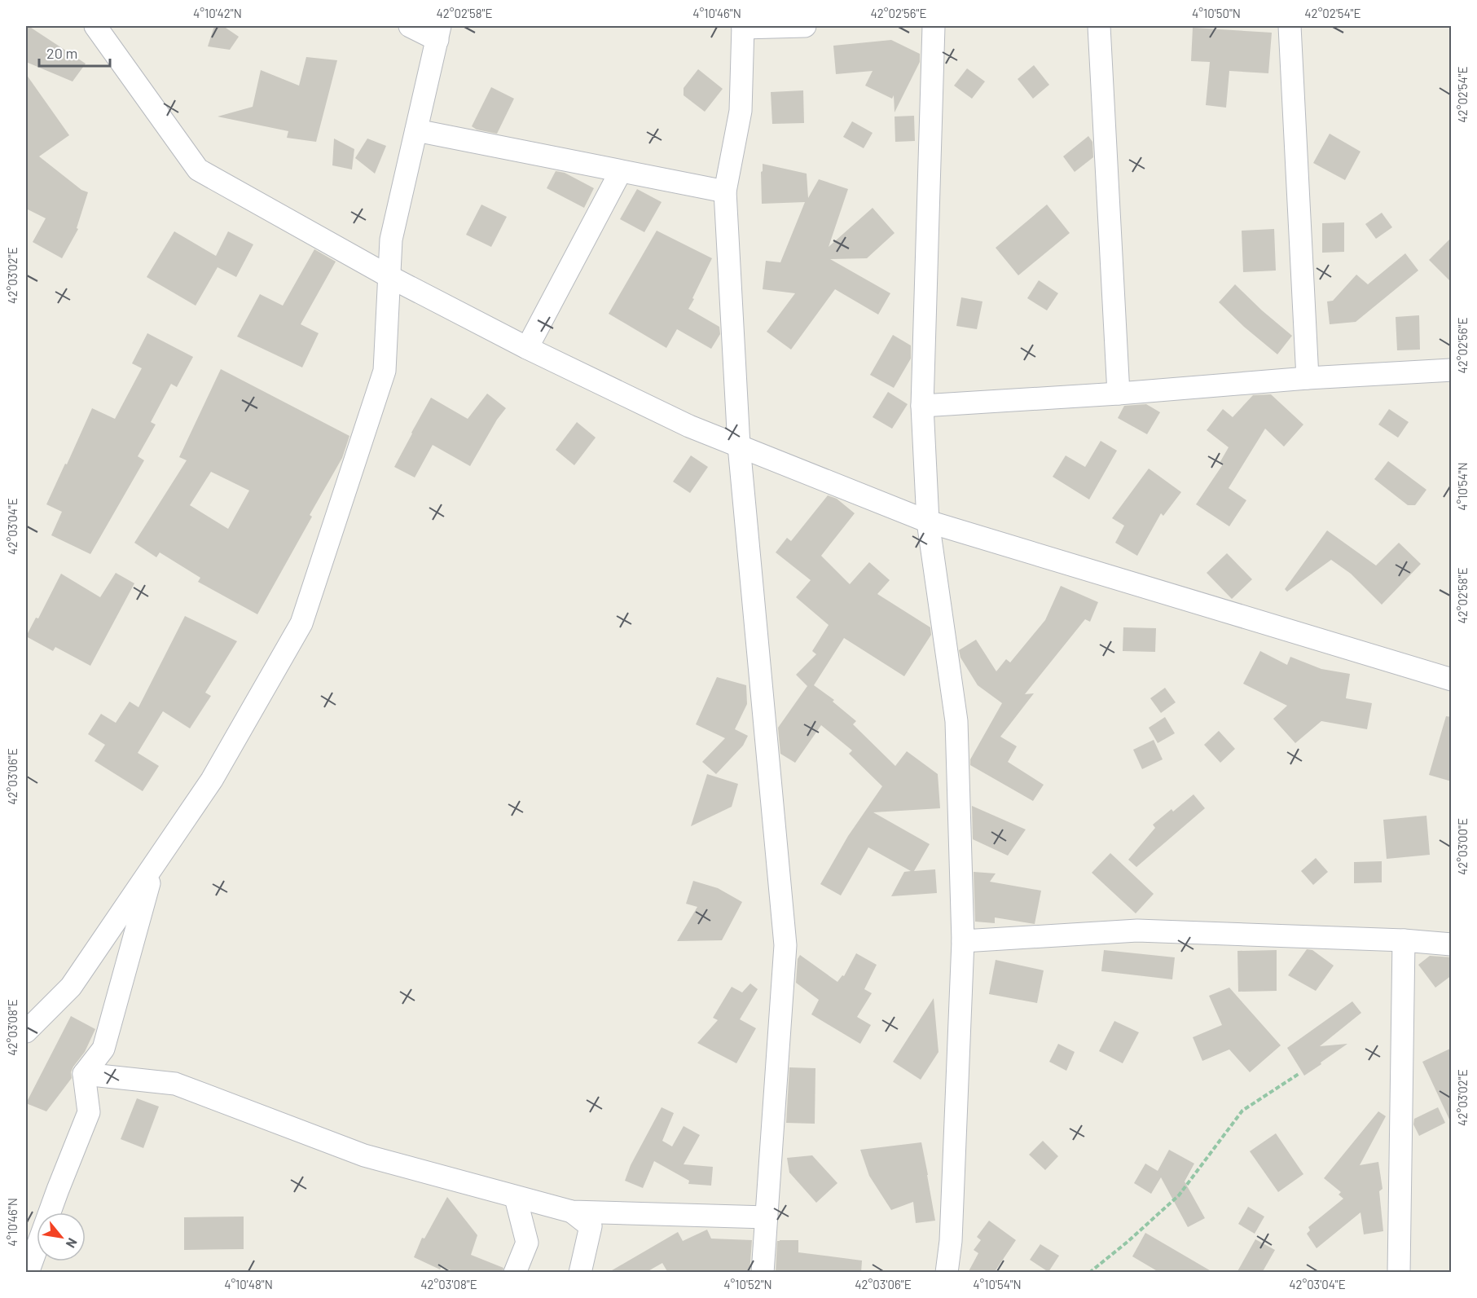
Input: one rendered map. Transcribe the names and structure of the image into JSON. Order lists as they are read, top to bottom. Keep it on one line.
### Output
{"scale_bar":"20 m","north":"bottom right","coordinates":["4°10'42\"N","42°02'58\"E","4°10'46\"N","42°02'56\"E","4°10'50\"N","42°02'54\"E","42°03'02\"E","4°10'54\"N","42°03'04\"E","42°03'06\"E","42°03'00\"E","42°03'08\"E","4°10'48\"N","4°10'52\"N"]}
